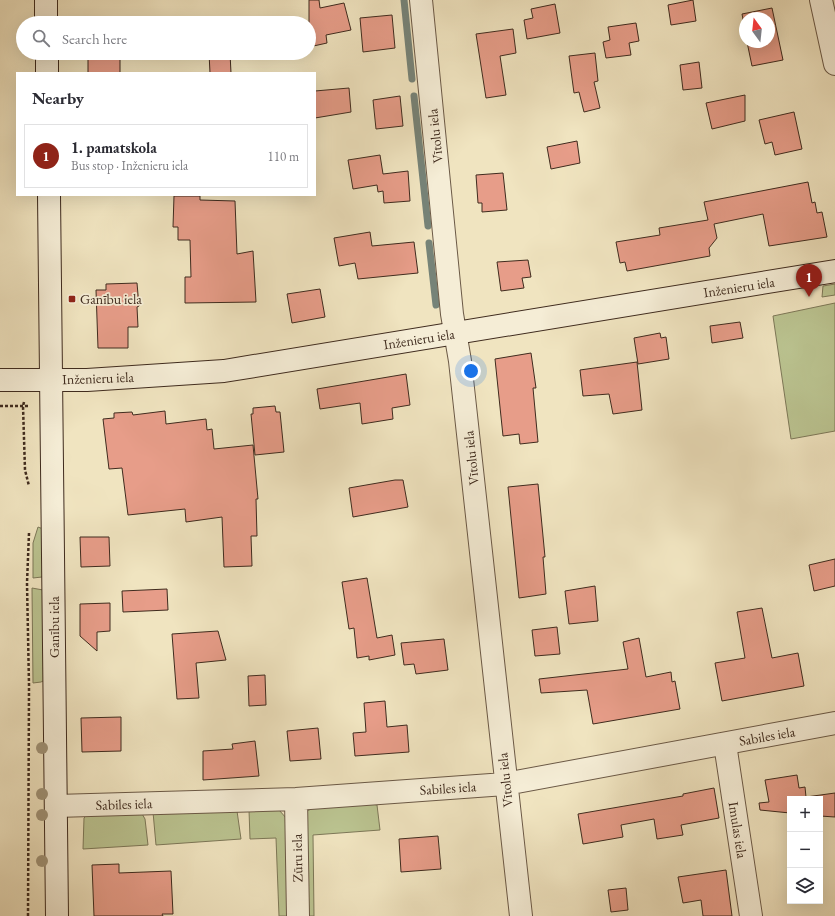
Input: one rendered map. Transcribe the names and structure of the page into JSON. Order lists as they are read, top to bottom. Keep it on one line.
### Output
{"streets":{"street":["Vītolu iela","Inženieru iela","Ganību iela","Sabiles iela","Imulas iela","Zūru iela"]},"crossings":[["Vītolu iela","Inženieru iela"],["Vītolu iela","Sabiles iela"],["Inženieru iela","Ganību iela"],["Ganību iela","Sabiles iela"],["Sabiles iela","Imulas iela"],["Sabiles iela","Zūru iela"]],"places":{"transit":["Ganību iela"]},"north":"top","page":{"search":"Search here","heading":"Nearby","list":[{"mark":"1","name":"1. pamatskola","note":"Bus stop · Inženieru iela","value":"110 m"}],"pins":"1","map_buttons":["+","−"]}}
